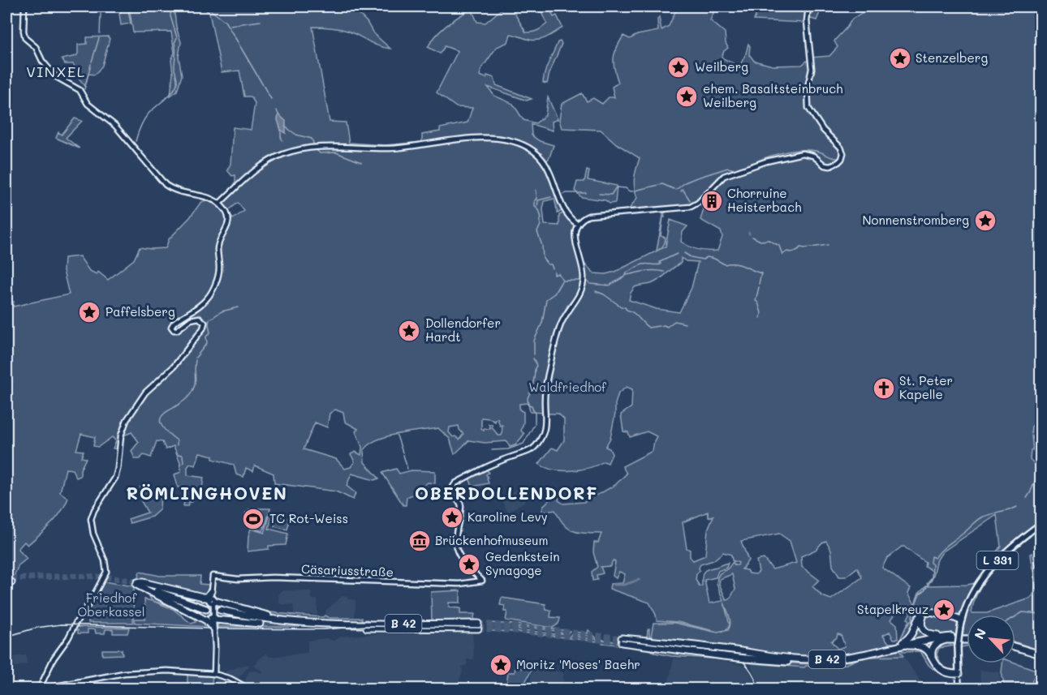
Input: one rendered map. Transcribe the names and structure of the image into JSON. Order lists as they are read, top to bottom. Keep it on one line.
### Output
{"streets":{"highway":["B 42"],"main road":["L 331","Cäsariusstraße"]},"districts":["VINXEL","RÖMLINGHOVEN","OBERDOLLENDORF"],"parks":["Waldfriedhof","Friedhof Oberkassel"],"places":{"place":["Stenzelberg","Weilberg","ehem. Basaltsteinbruch Weilberg","Nonnenstromberg","Paffelsberg","Dollendorfer Hardt","Karoline Levy","Gedenkstein Synagoge","Stapelkreuz","Moritz 'Moses' Baehr"],"building":["Chorruine Heisterbach"],"church":["St. Peter Kapelle"],"sports":["TC Rot-Weiss"],"museum":["Brückenhofmuseum"]},"north":"top left"}
